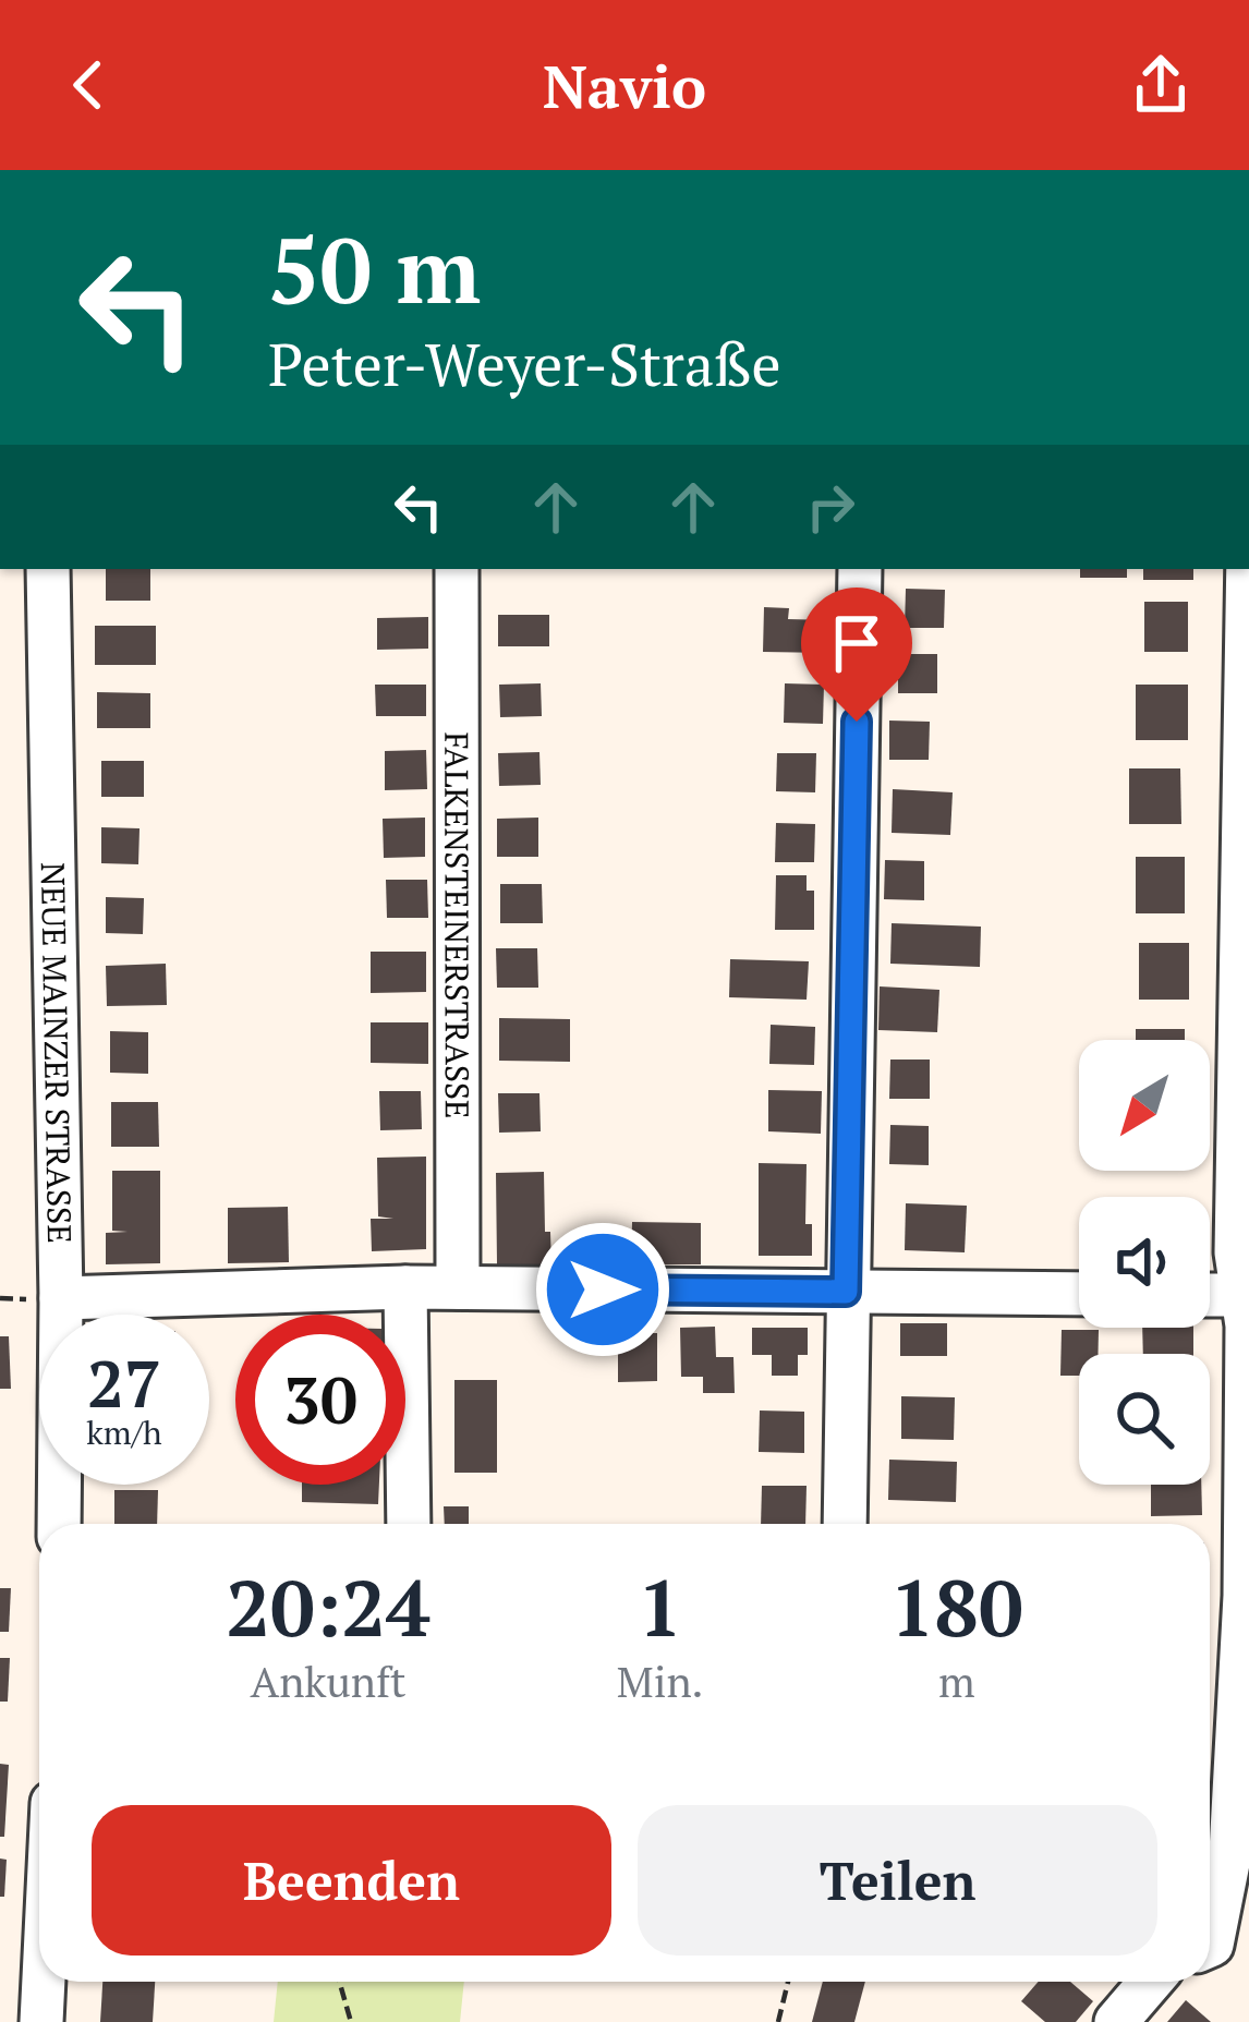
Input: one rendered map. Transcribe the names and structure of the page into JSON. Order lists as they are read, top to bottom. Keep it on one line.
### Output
{"streets":{"street":["FALKENSTEINERSTRASSE","NEUE MAINZER STRASSE"]},"north":"bottom left","page":{"header":"Navio","turn":["50 m","Peter-Weyer-Straße"],"speed":"27 km/h","limit":"30","eta":["20:24","Ankunft","1","Min.","180","m"],"buttons":["Beenden","Teilen"]}}
